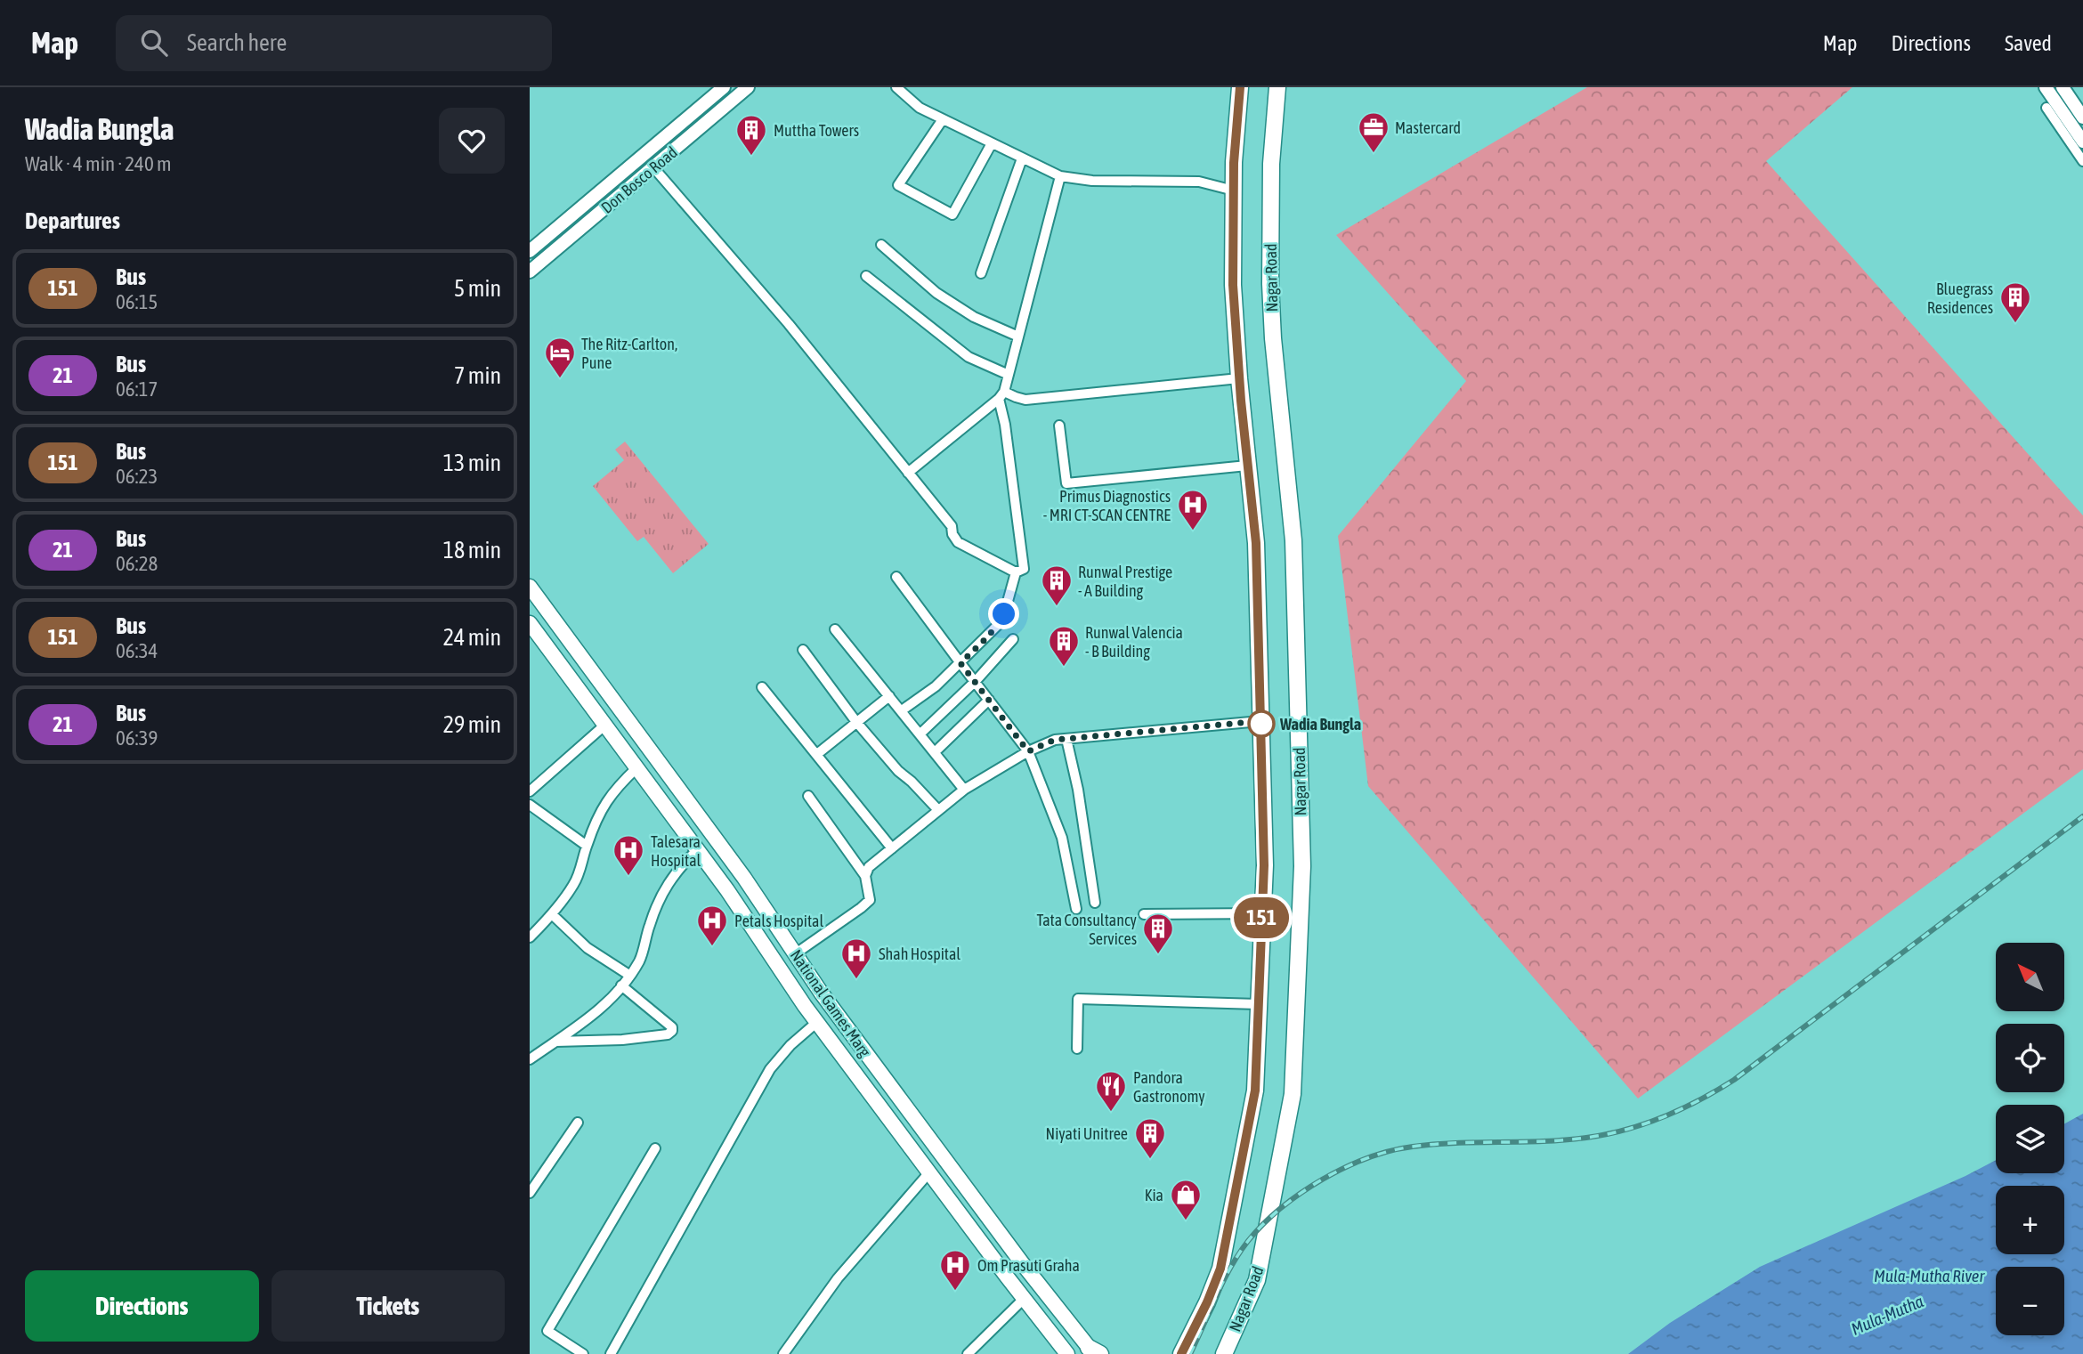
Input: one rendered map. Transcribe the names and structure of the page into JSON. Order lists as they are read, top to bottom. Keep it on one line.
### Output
{"streets":{"highway":["Nagar Road"],"main road":["Don Bosco Road","National Games Marg"]},"water":["Mula-Mutha River","Mula-Mutha"],"places":{"office":["Mastercard"],"building":["Muttha Towers","Bluegrass Residences","Runwal Prestige - A Building","Runwal Valencia - B Building","Tata Consultancy Services","Niyati Unitree"],"hotel":["The Ritz-Carlton, Pune"],"hospital":["Primus Diagnostics - MRI CT-SCAN CENTRE","Talesara Hospital","Petals Hospital","Shah Hospital","Om Prasuti Graha"],"other":["Wadia Bungla"],"restaurant":["Pandora Gastronomy"],"shop":["Kia"]},"lines":["bus line 151"],"north":"top left","page":{"header":"Map","search":"Search here","nav":["Map","Directions","Saved"],"heading":[["Wadia Bungla","Walk · 4 min · 240 m"],"Departures"],"on_map":"151","list":[{"mark":"151","name":"Bus","note":"06:15","value":"5 min"},{"mark":"21","name":"Bus","note":"06:17","value":"7 min"},{"mark":"151","name":"Bus","note":"06:23","value":"13 min"},{"mark":"21","name":"Bus","note":"06:28","value":"18 min"},{"mark":"151","name":"Bus","note":"06:34","value":"24 min"},{"mark":"21","name":"Bus","note":"06:39","value":"29 min"}],"map_buttons":["+","−"],"buttons":["Directions","Tickets"]}}
